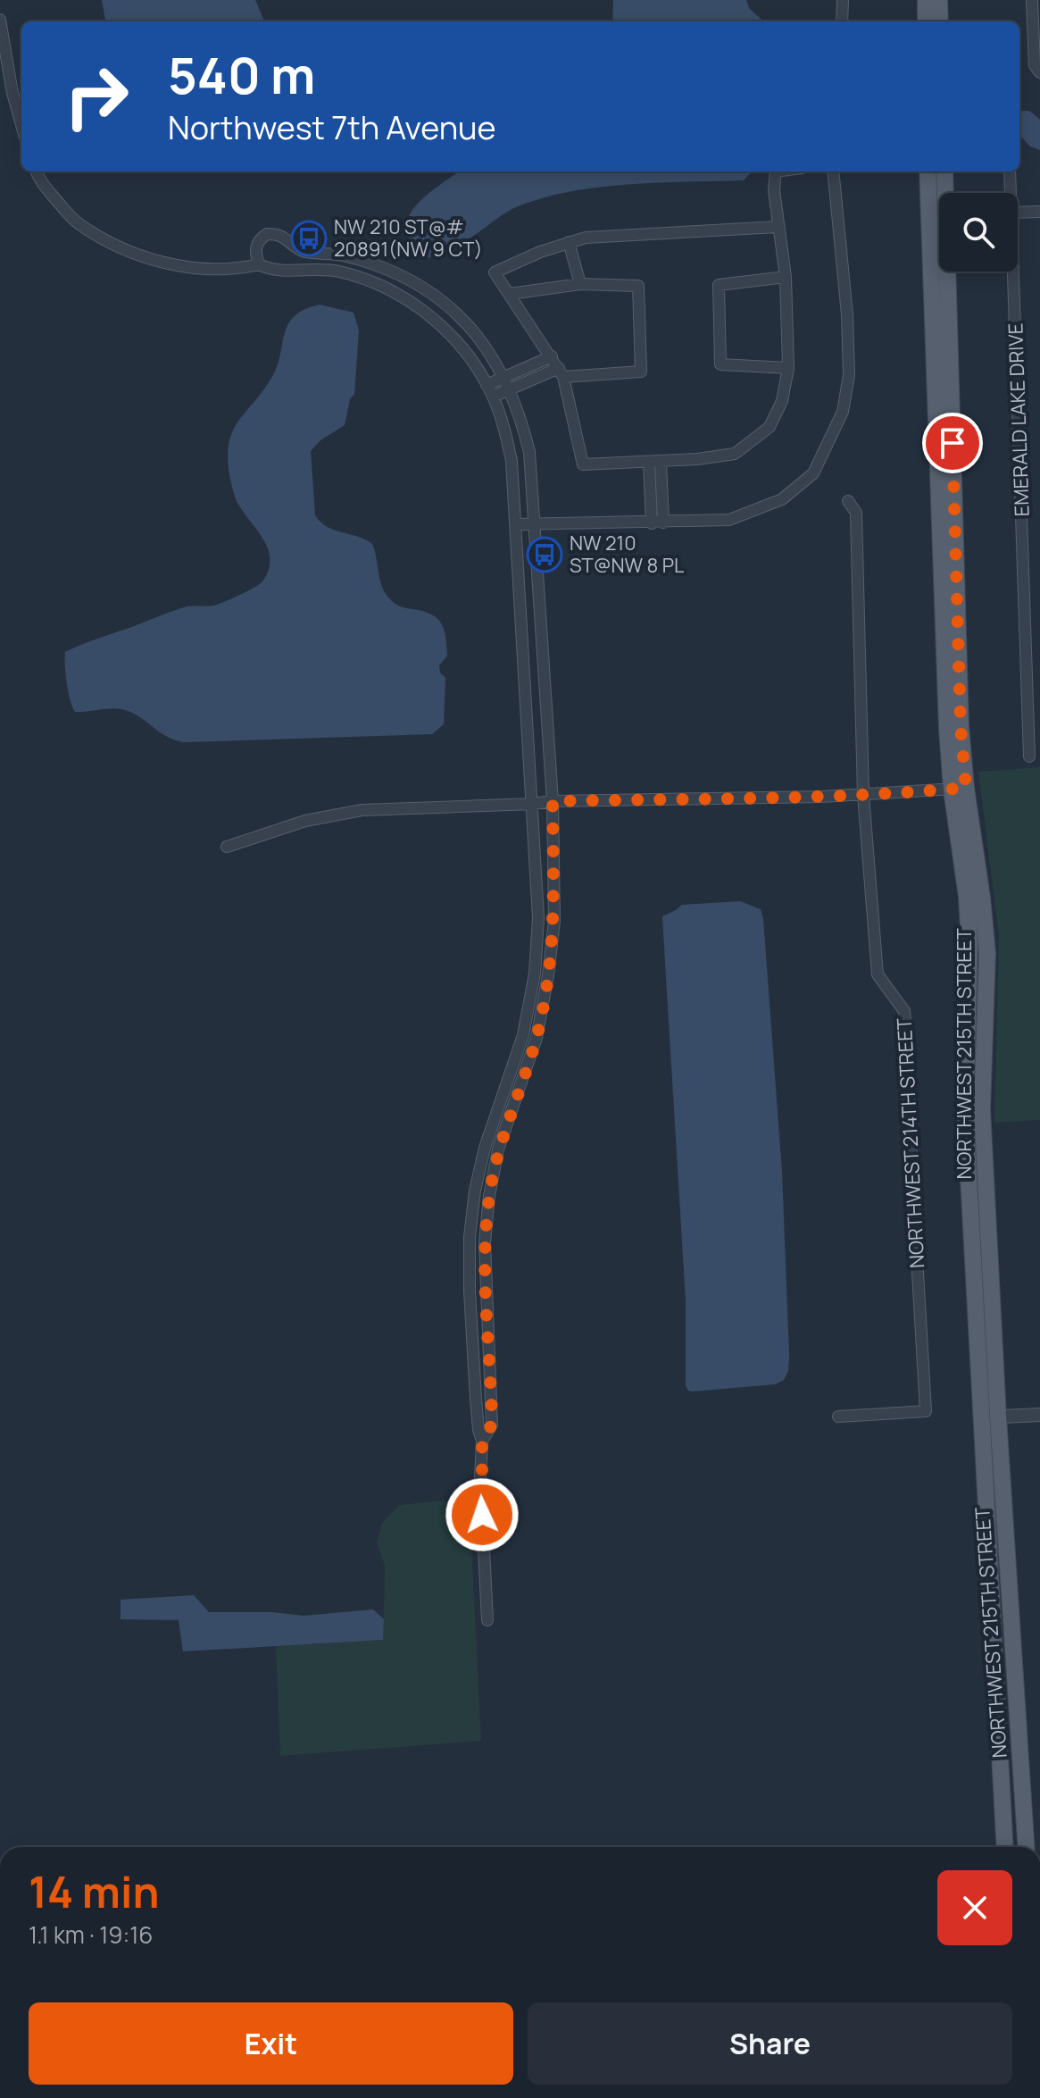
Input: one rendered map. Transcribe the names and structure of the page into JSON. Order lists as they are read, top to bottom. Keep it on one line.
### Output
{"streets":{"main road":["NORTHWEST 215TH STREET"],"street":["EMERALD LAKE DRIVE","NORTHWEST 214TH STREET"]},"places":{"bus stop":["NW 210 ST@# 20891(NW 9 CT)","NW 210 ST@NW 8 PL"]},"page":{"turn":["540 m","Northwest 7th Avenue"],"heading":["14 min","1.1 km · 19:16"],"buttons":["Exit","Share"]}}
